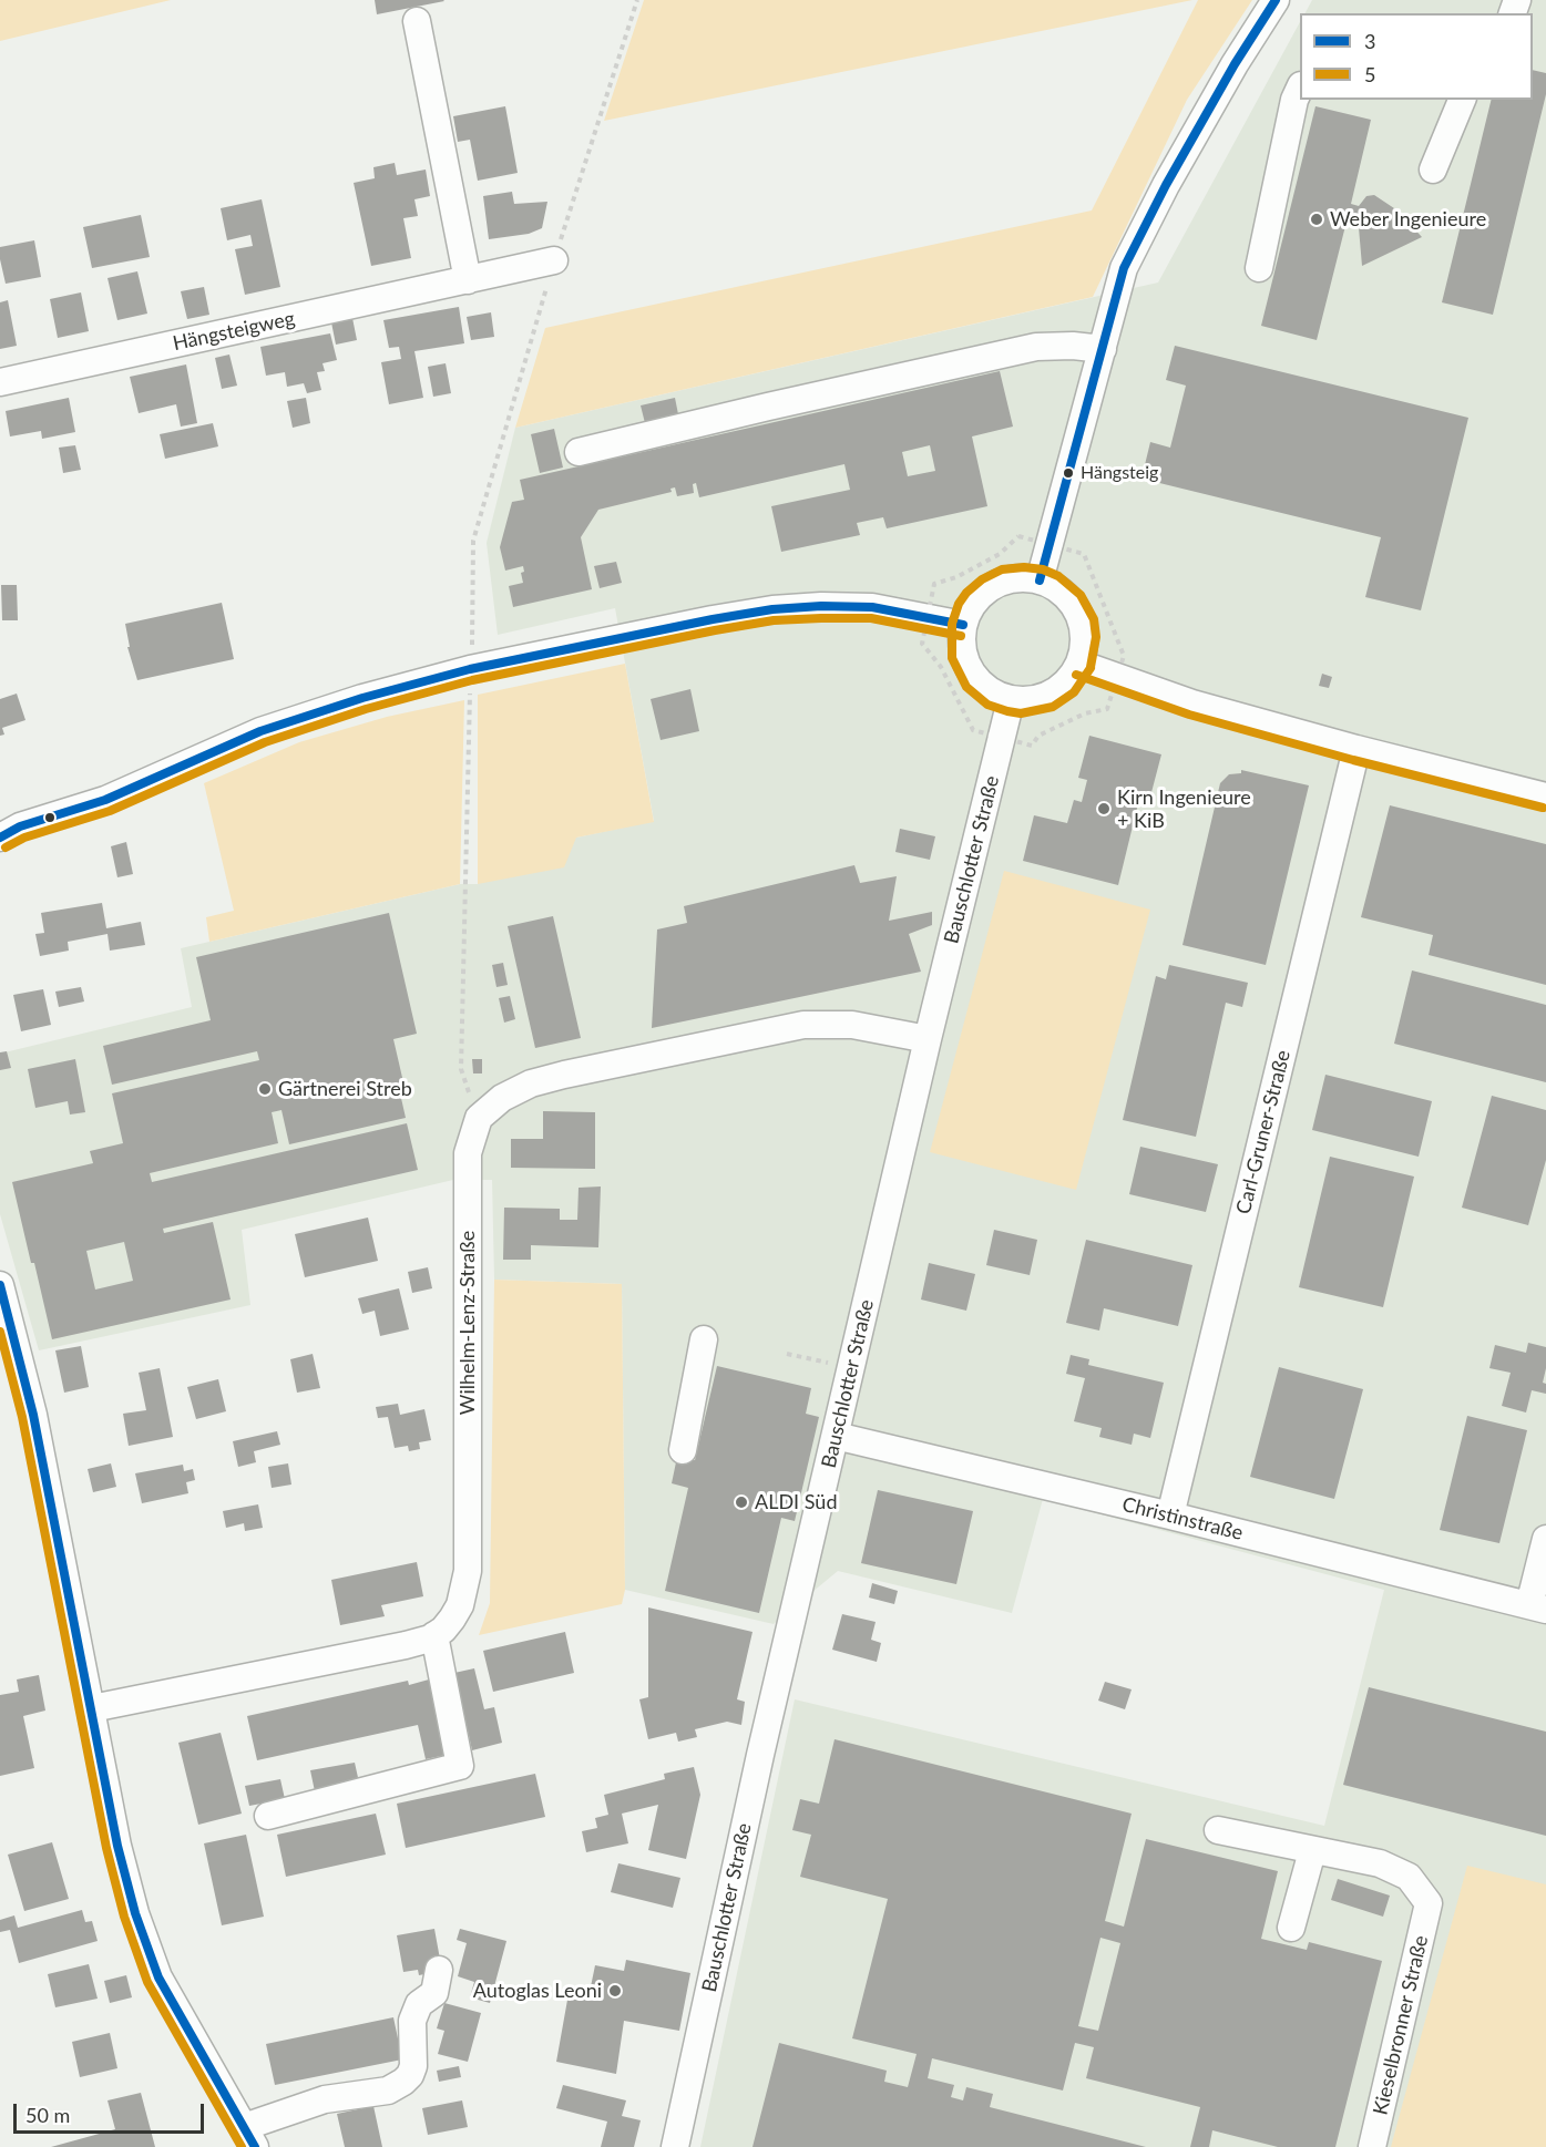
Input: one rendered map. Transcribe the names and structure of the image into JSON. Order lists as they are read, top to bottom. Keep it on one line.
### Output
{"streets":{"street":["Hängsteigweg","Bauschlotter Straße","Carl-Gruner-Straße","Wilhelm-Lenz-Straße","Christinstraße","Kieselbronner Straße"]},"crossings":[["Bauschlotter Straße","Wilhelm-Lenz-Straße"],["Bauschlotter Straße","Christinstraße"],["Carl-Gruner-Straße","Christinstraße"]],"places":["Weber Ingenieure","Hängsteig","Kirn Ingenieure + KiB","Gärtnerei Streb","ALDI Süd","Autoglas Leoni"],"lines":["transit line 3","transit line 5"],"legend":["3","5"],"scale_bar":"50 m"}
